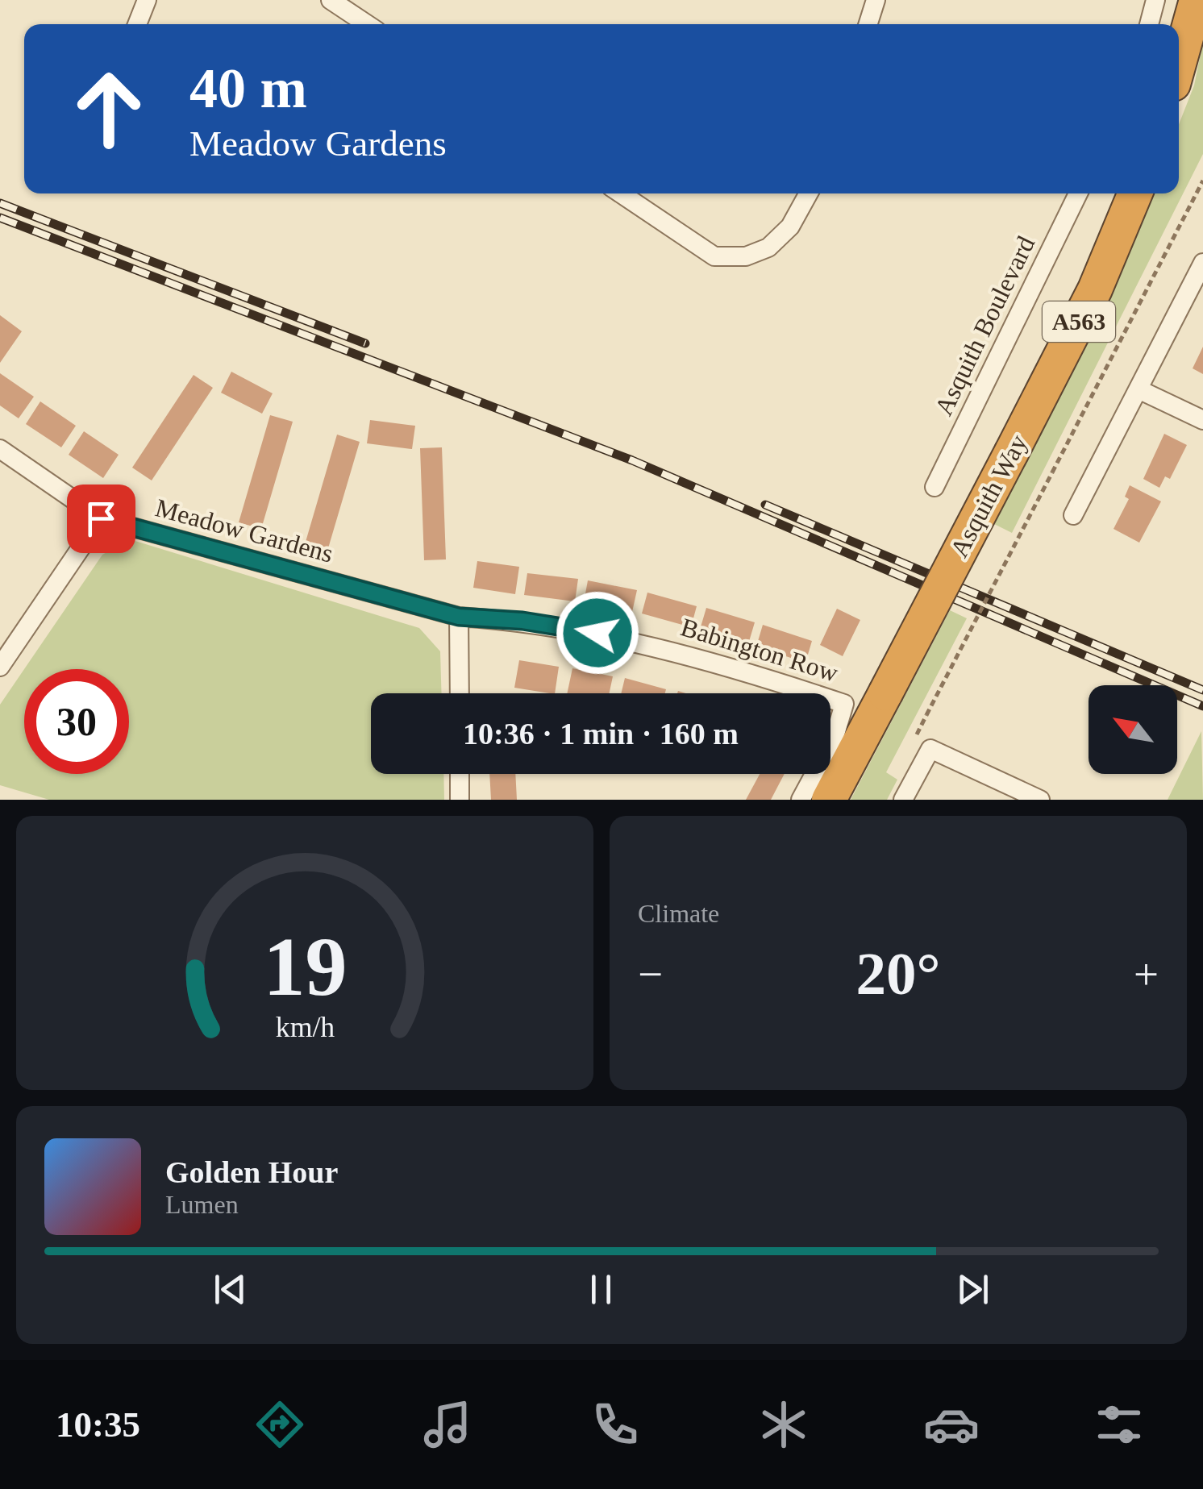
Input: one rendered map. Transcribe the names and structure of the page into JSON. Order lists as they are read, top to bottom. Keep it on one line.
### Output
{"streets":{"highway":["A563","Asquith Way"],"street":["Asquith Boulevard","Meadow Gardens","Babington Row"]},"crossings":[["Meadow Gardens","Babington Row"]],"north":"top left","page":{"turn":["40 m","Meadow Gardens"],"limit":"30","trip":"10:36 · 1 min · 160 m","tile":"Climate","heat":["−","20°","+"],"song":["Golden Hour","Lumen"],"tabs":"10:35","gauge":["19","km/h"]}}
